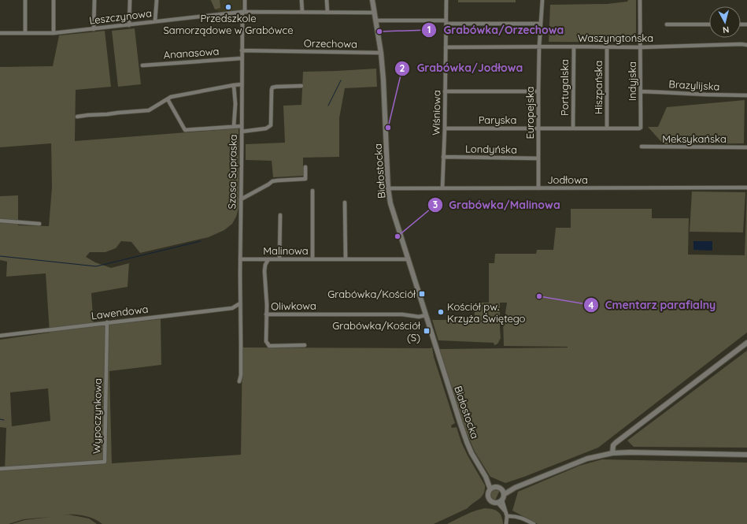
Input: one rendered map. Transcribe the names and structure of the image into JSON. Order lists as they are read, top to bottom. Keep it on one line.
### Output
{"streets":{"street":["Leszczynowa","Waszyngtońska","Orzechowa","Ananasowa","Indyjska","Brazylijska","Portugalska","Hiszpańska","Wiśniowa","Europejska","Paryska","Meksykańska","Londyńska","Białostocka","Szosa Supraska","Jodłowa","Malinowa","Oliwkowa","Lawendowa","Wypoczynkowa"]},"crossings":[["Leszczynowa","Białostocka"],["Leszczynowa","Szosa Supraska"],["Waszyngtońska","Indyjska"],["Waszyngtońska","Portugalska"],["Waszyngtońska","Hiszpańska"],["Waszyngtońska","Wiśniowa"],["Waszyngtońska","Europejska"],["Orzechowa","Białostocka"],["Orzechowa","Szosa Supraska"],["Ananasowa","Szosa Supraska"],["Indyjska","Brazylijska"],["Indyjska","Hiszpańska"],["Indyjska","Paryska"],["Portugalska","Paryska"],["Hiszpańska","Paryska"],["Wiśniowa","Paryska"],["Wiśniowa","Londyńska"],["Wiśniowa","Jodłowa"],["Europejska","Paryska"],["Europejska","Londyńska"],["Europejska","Jodłowa"],["Białostocka","Jodłowa"],["Białostocka","Malinowa"],["Białostocka","Oliwkowa"],["Szosa Supraska","Malinowa"],["Lawendowa","Wypoczynkowa"]],"places":{"other":["Przedszkole Samorządowe w Grabówce","Grabówka/Orzechowa","Grabówka/Jodłowa","Grabówka/Malinowa","Cmentarz parafialny","Kościół pw. Krzyża Świętego"],"transit":["Grabówka/Kościół","Grabówka/Kościół (S)"]},"north":"bottom"}
